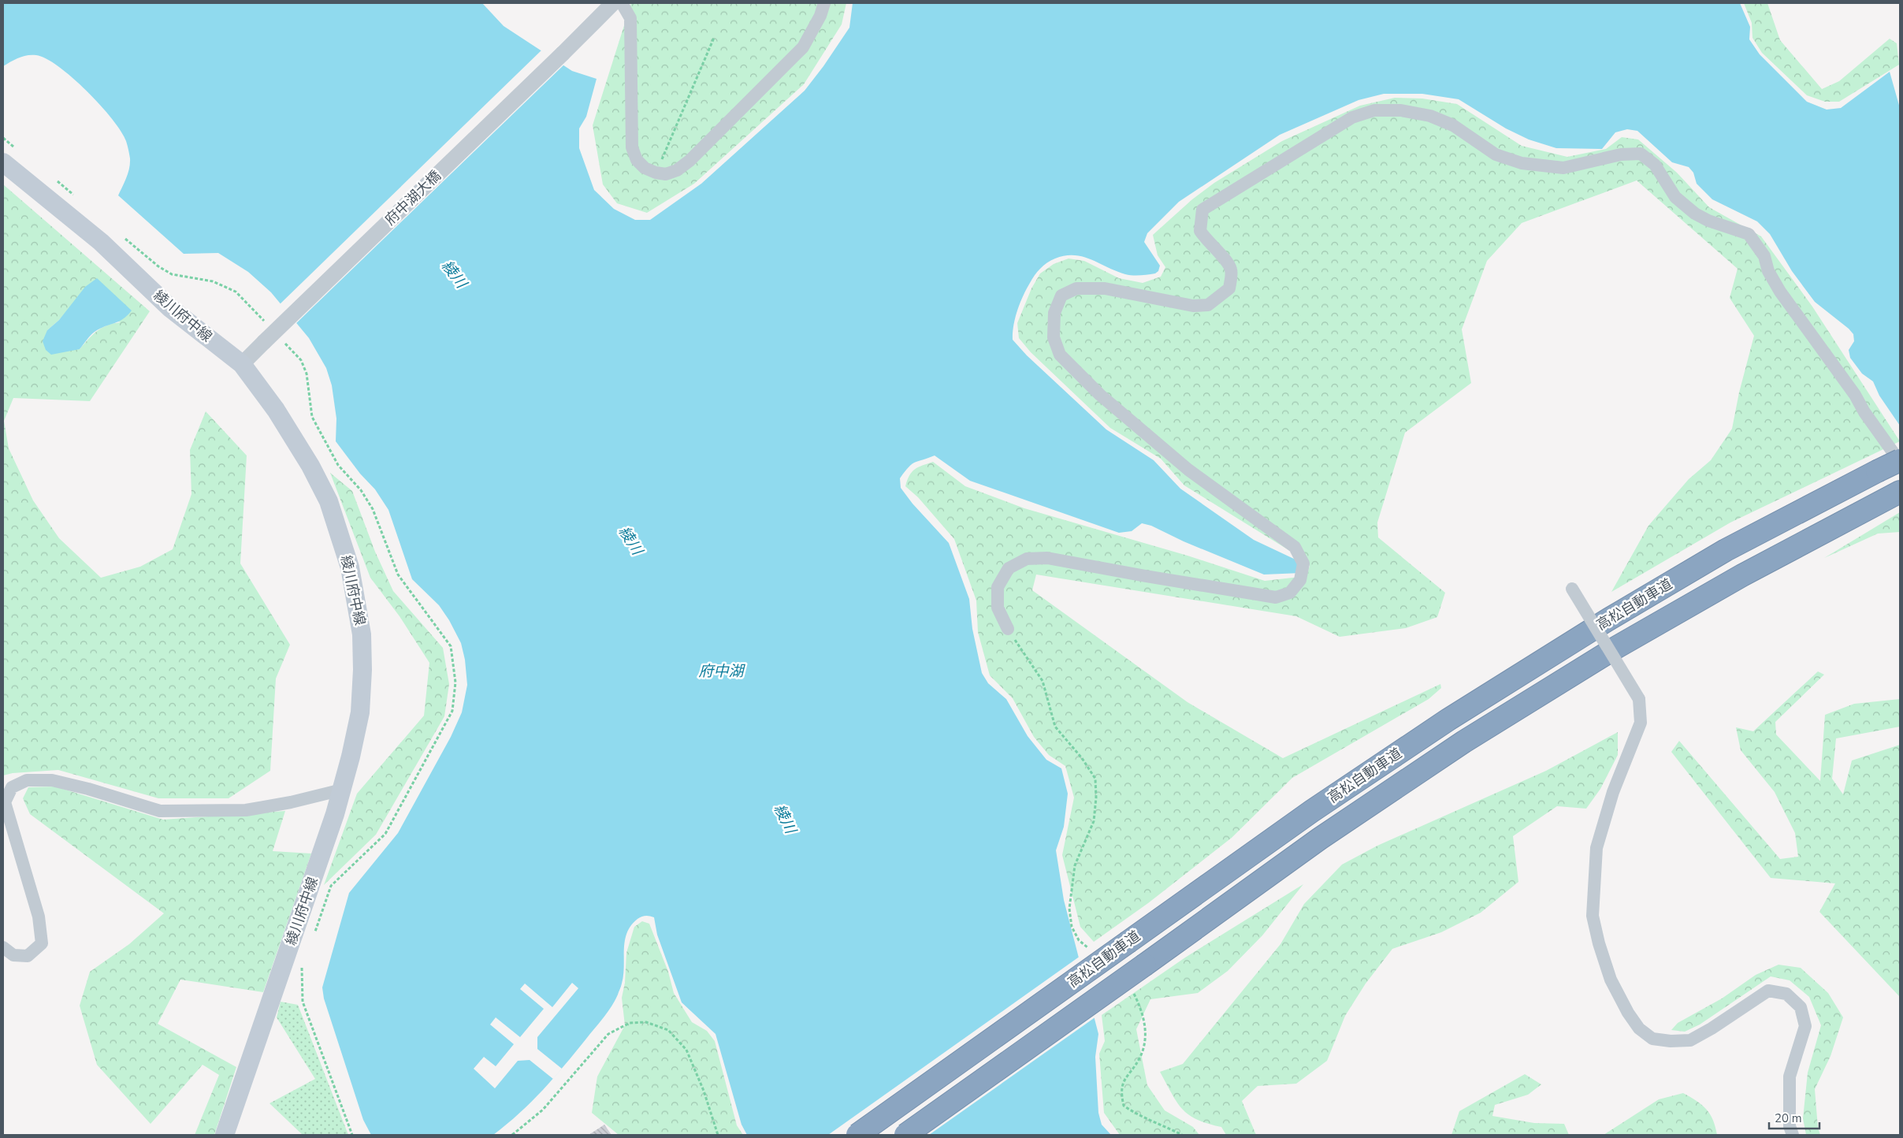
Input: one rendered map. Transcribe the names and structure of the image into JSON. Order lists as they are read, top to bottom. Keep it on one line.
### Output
{"streets":{"highway":["高松自動車道"],"main road":["綾川府中線"],"street":["府中湖大橋"]},"crossings":[["府中湖大橋","綾川府中線"]],"water":["綾川","府中湖"],"scale_bar":"20 m"}
